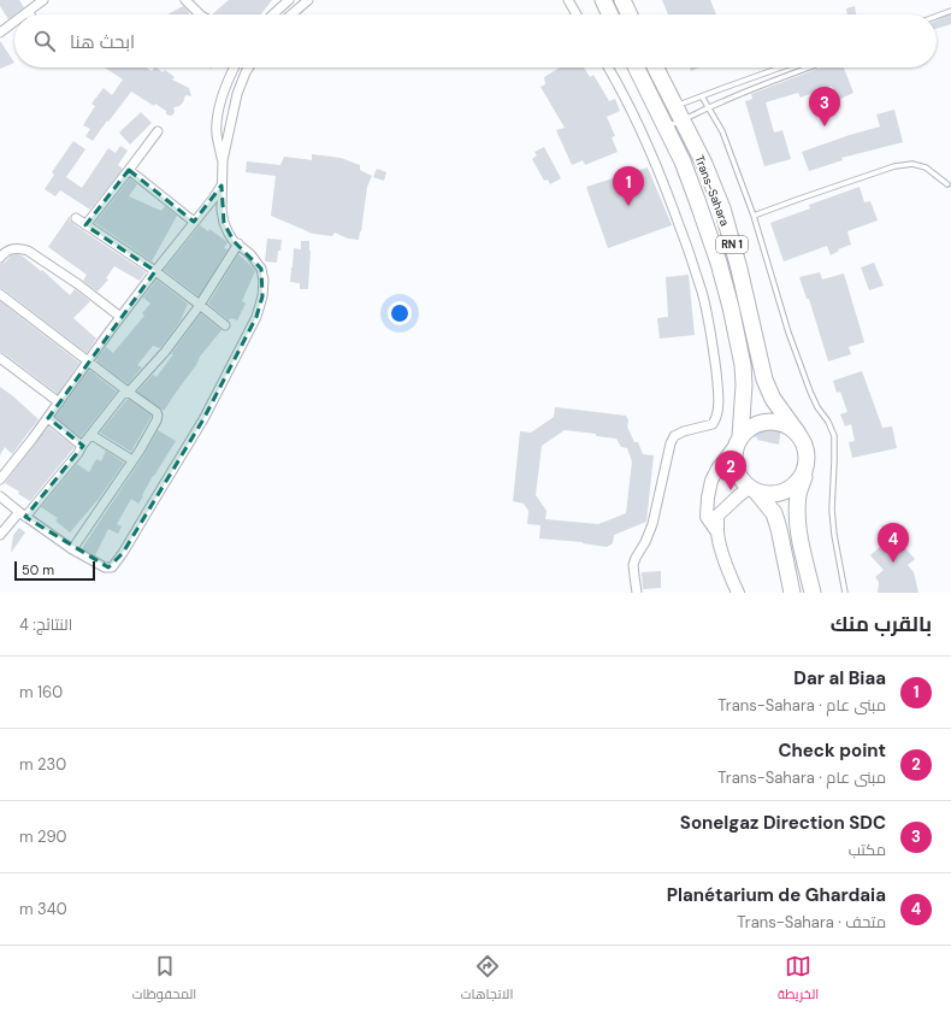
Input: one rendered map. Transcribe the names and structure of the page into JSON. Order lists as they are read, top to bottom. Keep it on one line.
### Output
{"streets":{"highway":["Trans-Sahara","RN 1"]},"scale_bar":"50 m","page":{"search":"ابحث هنا","pins":["3","1","2","4"],"scale":"50 m","heading":["بالقرب منك","النتائج: 4"],"list":[{"mark":"1","name":"Dar al Biaa","note":"مبنى عام · Trans-Sahara","value":"160 m"},{"mark":"2","name":"Check point","note":"مبنى عام · Trans-Sahara","value":"230 m"},{"mark":"3","name":"Sonelgaz Direction SDC","note":"مكتب","value":"290 m"},{"mark":"4","name":"Planétarium de Ghardaia","note":"متحف · Trans-Sahara","value":"340 m"}],"nav":["الخريطة","الاتجاهات","المحفوظات"]}}
